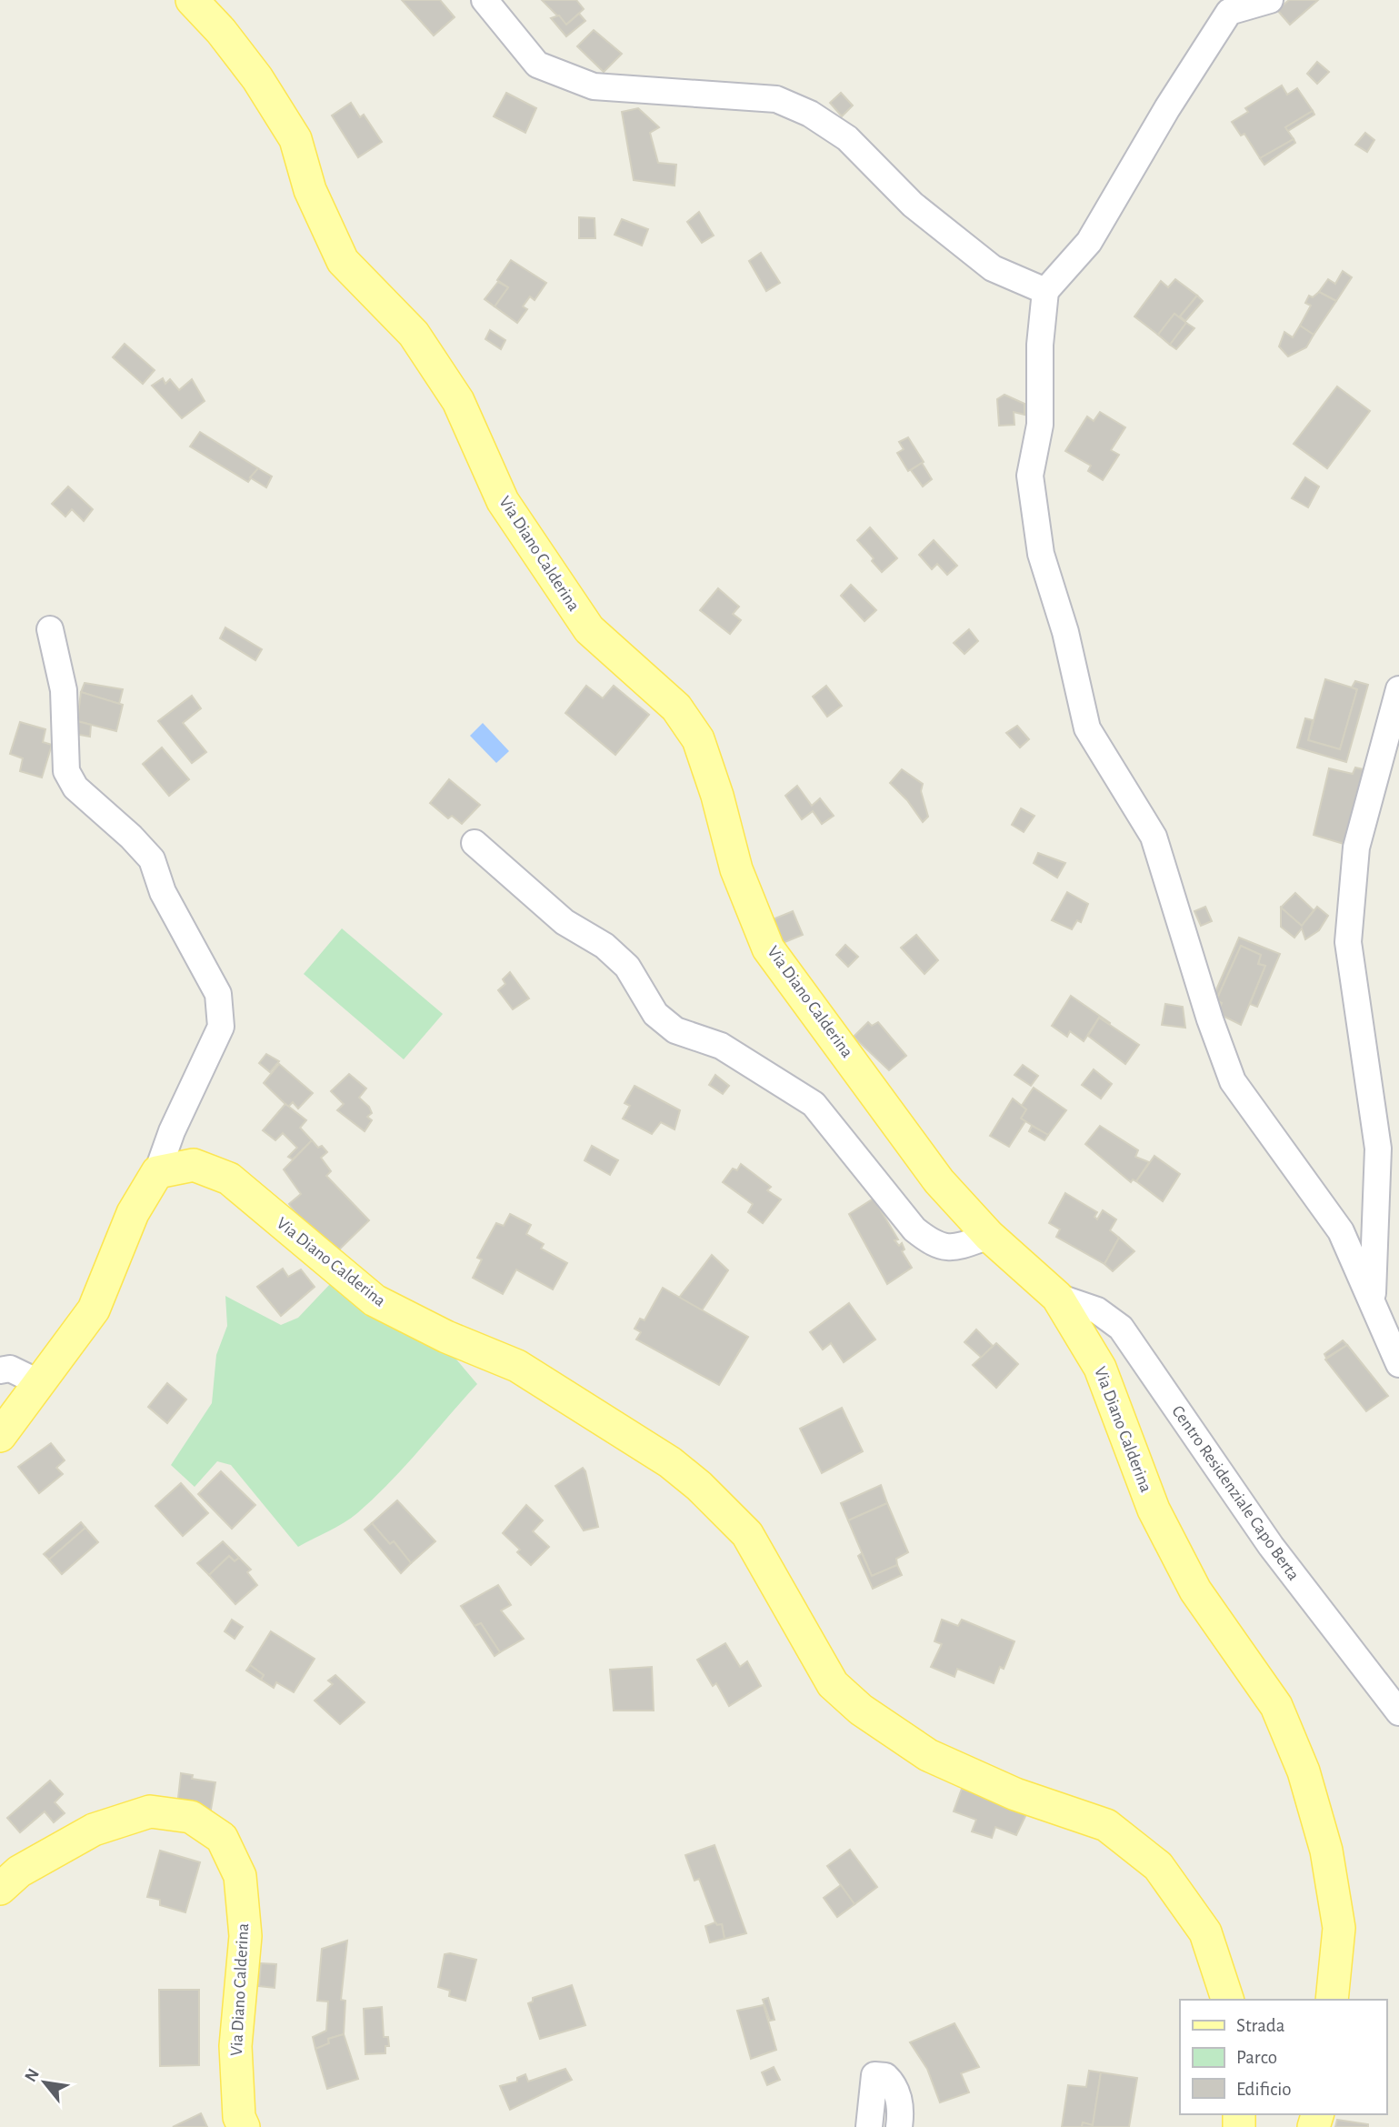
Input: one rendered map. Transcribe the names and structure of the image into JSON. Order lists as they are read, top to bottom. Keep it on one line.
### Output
{"streets":{"main road":["Via Diano Calderina"],"street":["Centro Residenziale Capo Berta"]},"crossings":[["Via Diano Calderina","Centro Residenziale Capo Berta"]],"legend":["Strada","Parco","Edificio"],"north":"top left"}
